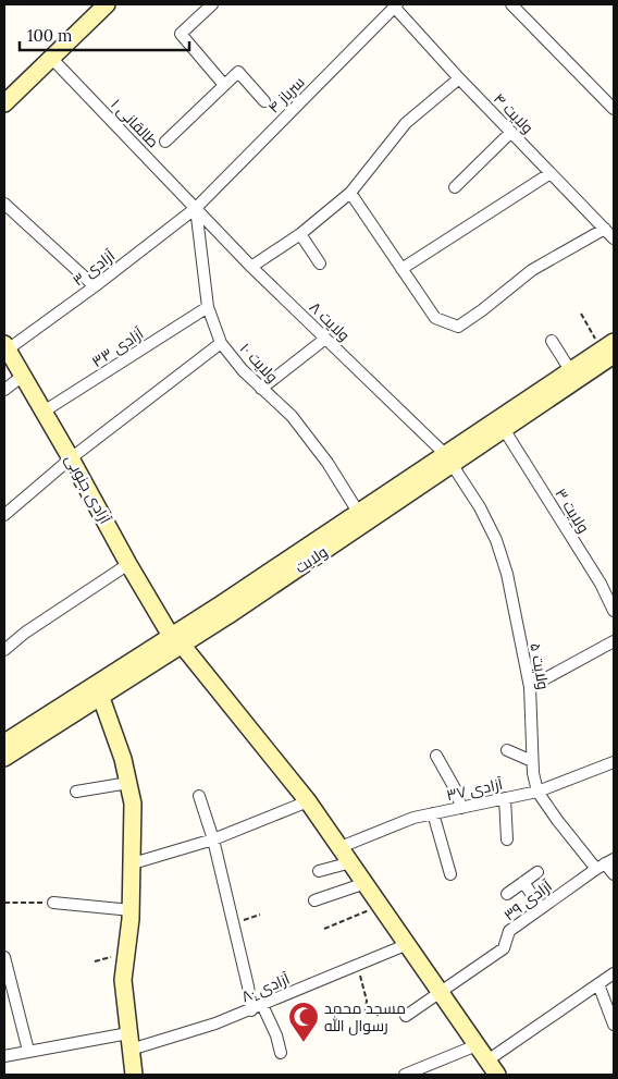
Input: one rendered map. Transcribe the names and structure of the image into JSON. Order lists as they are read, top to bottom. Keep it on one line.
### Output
{"streets":{"main road":["آزادی جنوبی","ولایت"],"street":["سرباز ۴","ولایت ۴","طالقانی ۱","آزادی ۳","ولایت ۸","آزادی ۳۳","ولایت ۱۰","ولایت ۳","ولایت ۵","آزادی ۳۷","آزادی ۳۹","آزادی ۸۰"]},"crossings":[["سرباز ۴","ولایت ۴"],["سرباز ۴","طالقانی ۱"],["سرباز ۴","آزادی ۳"],["سرباز ۴","ولایت ۸"],["سرباز ۴","ولایت ۱۰"],["طالقانی ۱","آزادی ۳"],["طالقانی ۱","ولایت ۸"],["طالقانی ۱","ولایت ۱۰"],["آزادی ۳","ولایت ۸"],["آزادی ۳","ولایت ۱۰"],["آزادی ۳","آزادی جنوبی"],["ولایت ۸","ولایت ۱۰"],["ولایت ۸","ولایت"],["ولایت ۸","ولایت ۵"],["آزادی ۳۳","ولایت ۱۰"],["آزادی ۳۳","آزادی جنوبی"],["ولایت ۱۰","ولایت"],["آزادی جنوبی","ولایت"],["آزادی جنوبی","آزادی ۳۷"],["آزادی جنوبی","آزادی ۳۹"],["آزادی جنوبی","آزادی ۸۰"],["ولایت ۳","ولایت"],["ولایت","ولایت ۵"],["ولایت ۵","آزادی ۳۷"],["ولایت ۵","آزادی ۳۹"]],"places":{"mosque":["مسجد محمد رسوال الله"]},"scale_bar":"100 m"}
